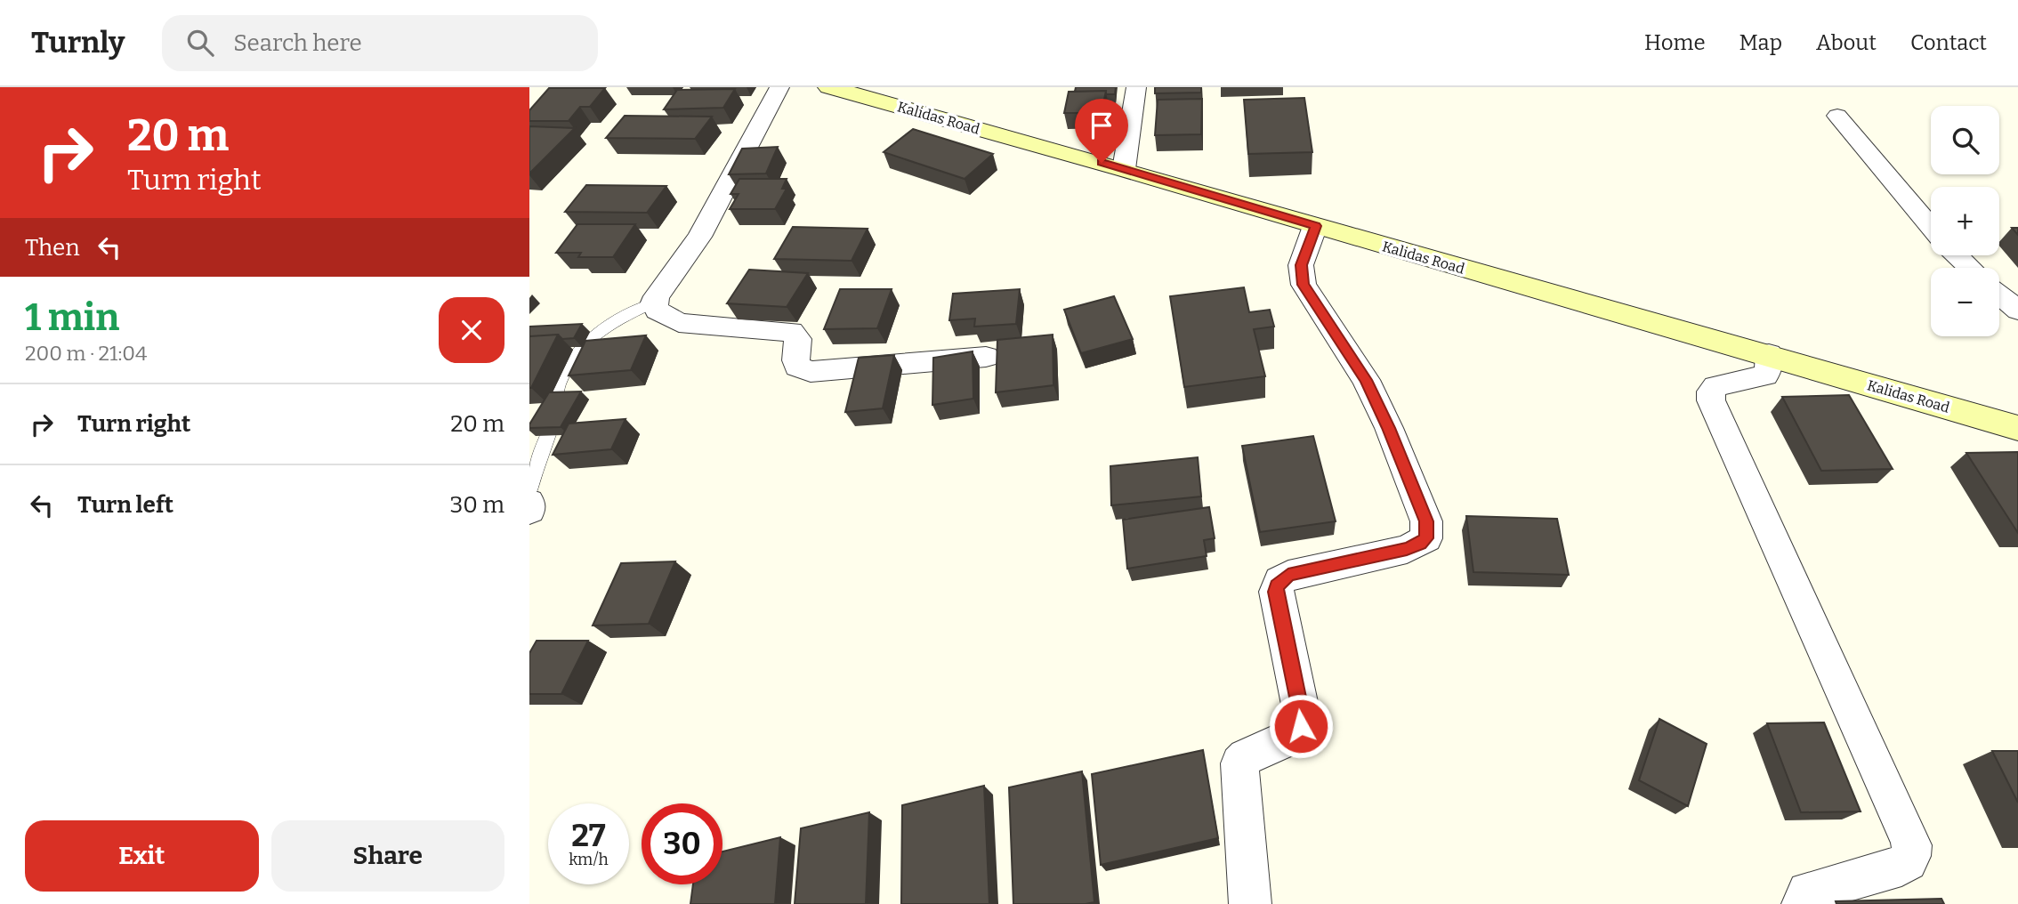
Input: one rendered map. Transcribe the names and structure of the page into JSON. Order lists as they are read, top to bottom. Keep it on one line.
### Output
{"streets":{"street":["Kalidas Road"]},"page":{"header":"Turnly","search":"Search here","nav":["Home","Map","About","Contact"],"turn":["20 m","Turn right"],"map_buttons":["+","−"],"then":"Then","heading":["1 min","200 m · 21:04"],"list":[{"name":"Turn right","value":"20 m"},{"name":"Turn left","value":"30 m"}],"speed":"27 km/h","limit":"30","buttons":["Exit","Share"]}}
